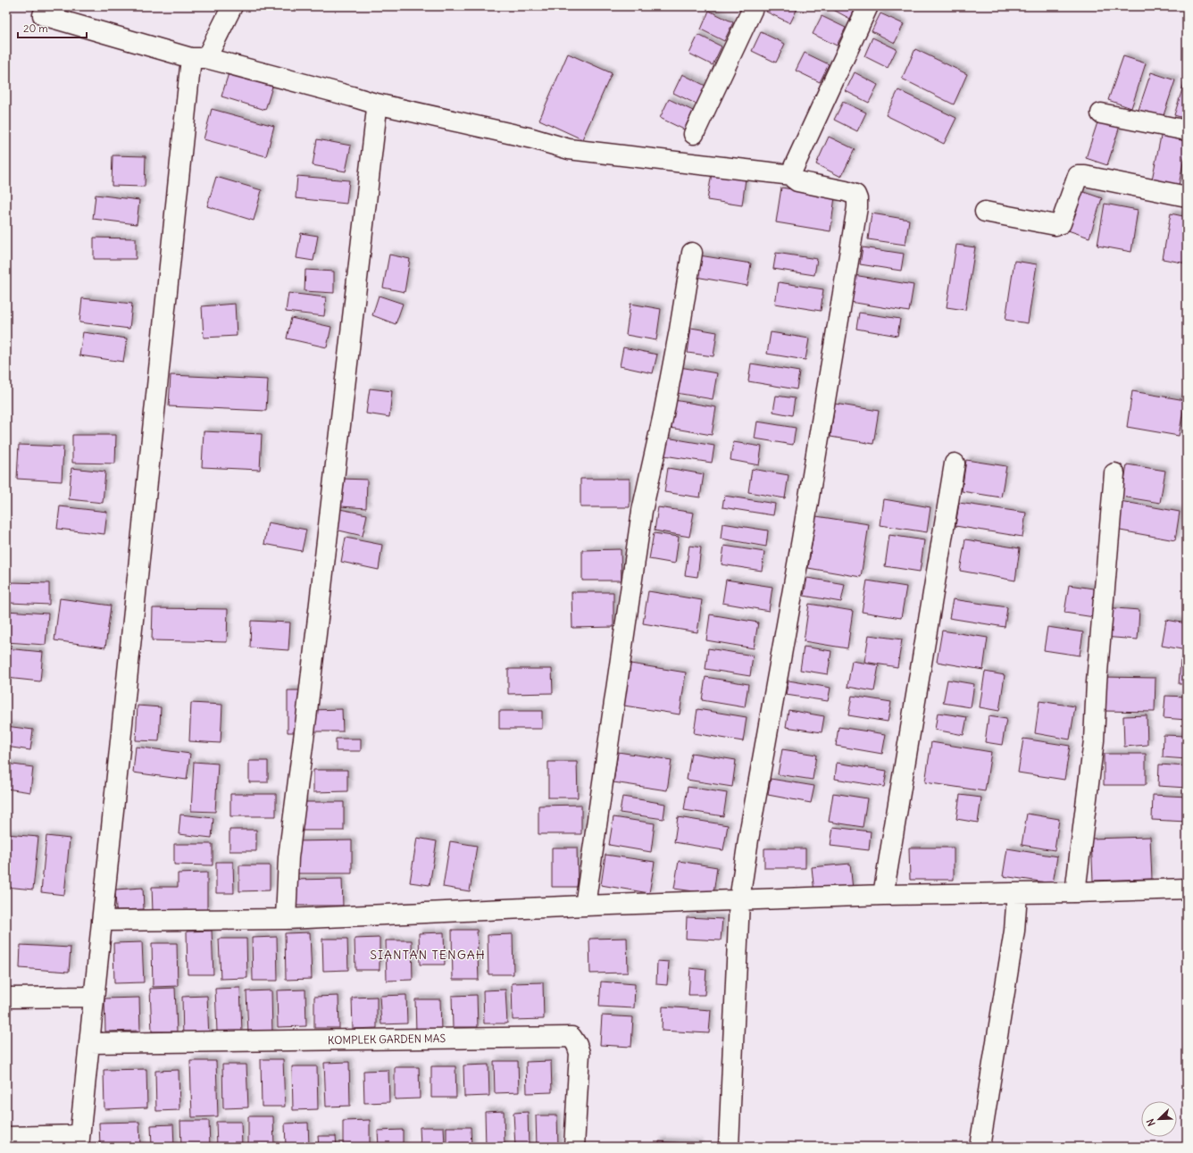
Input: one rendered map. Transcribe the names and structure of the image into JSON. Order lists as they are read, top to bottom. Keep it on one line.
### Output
{"streets":{"street":["KOMPLEK GARDEN MAS"]},"districts":["SIANTAN TENGAH"],"scale_bar":"20 m","north":"bottom left"}
